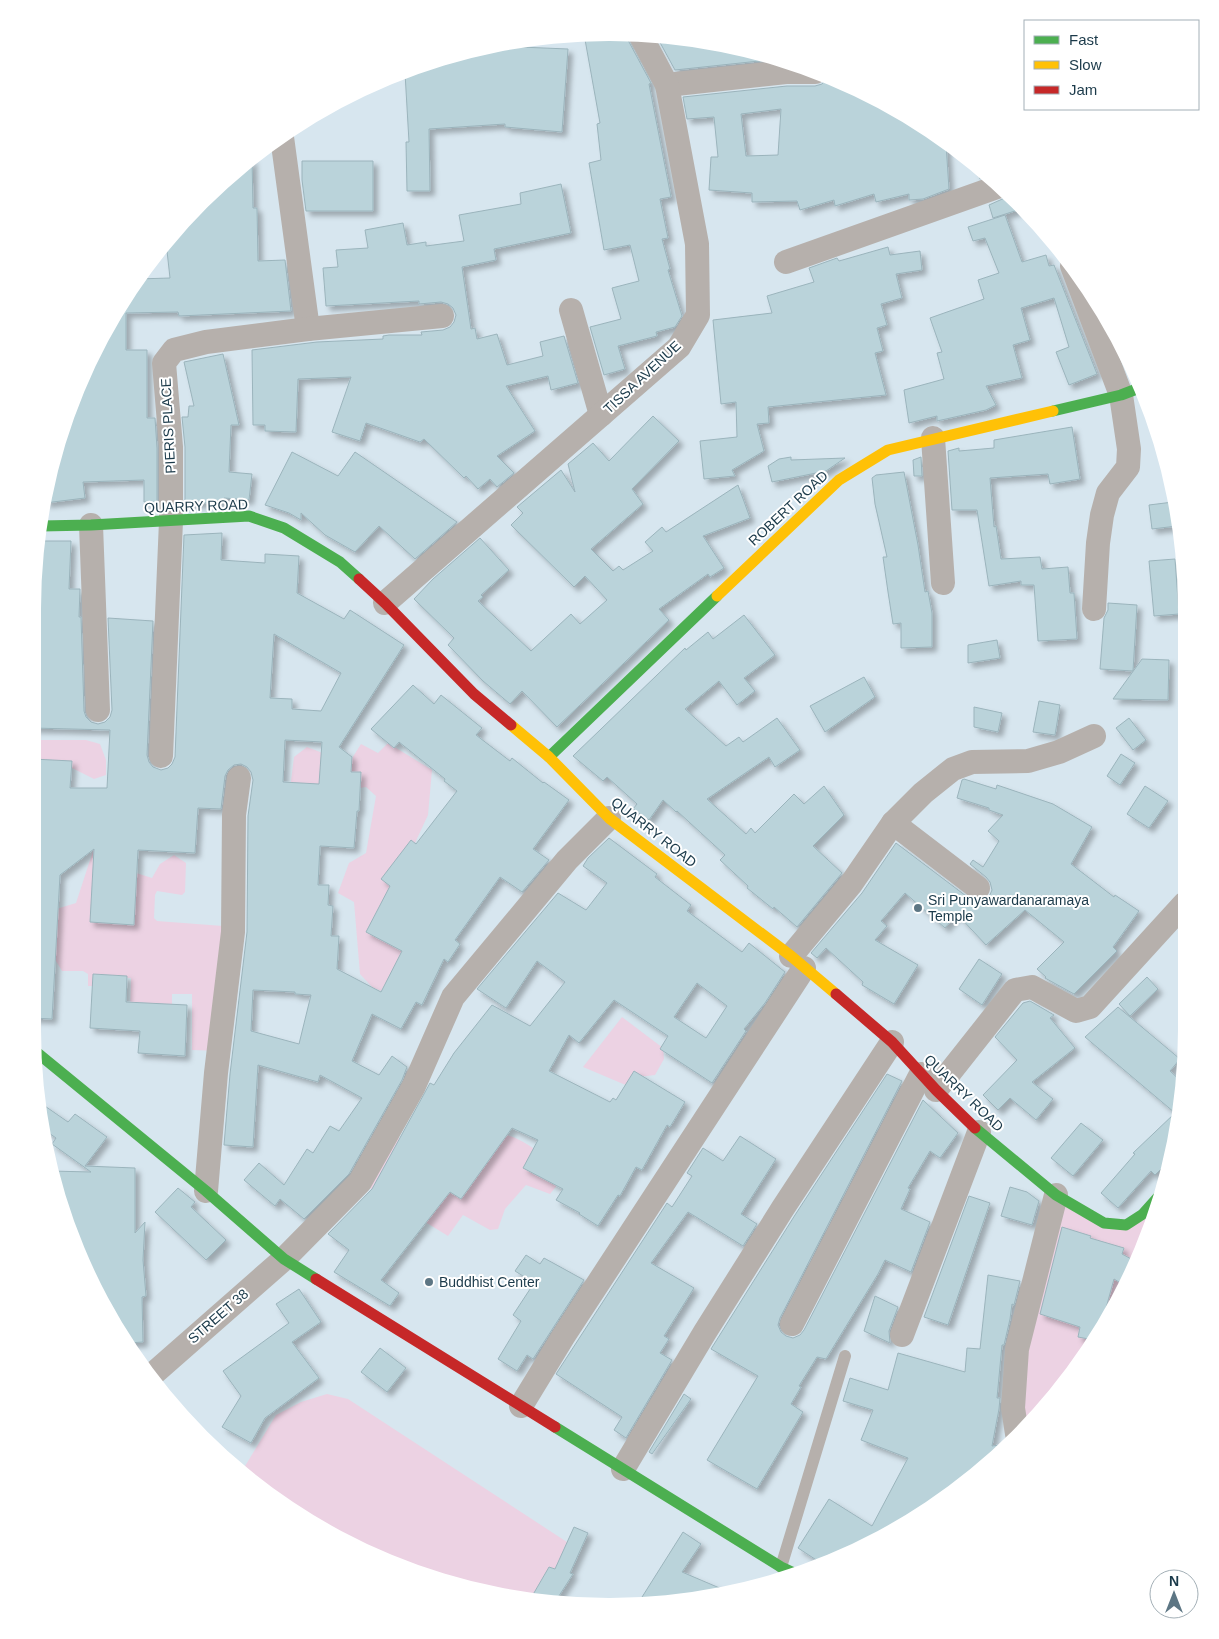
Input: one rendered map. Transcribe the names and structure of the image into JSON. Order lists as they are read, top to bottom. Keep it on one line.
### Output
{"streets":{"street":["TISSA AVENUE","PIERIS PLACE","QUARRY ROAD","ROBERT ROAD","STREET 38"]},"crossings":[["TISSA AVENUE","QUARRY ROAD"],["PIERIS PLACE","QUARRY ROAD"],["QUARRY ROAD","ROBERT ROAD"],["QUARRY ROAD","STREET 38"]],"places":["Sri Punyawardanaramaya Temple","Buddhist Center"],"legend":["Fast","Slow","Jam"],"north":"top"}
